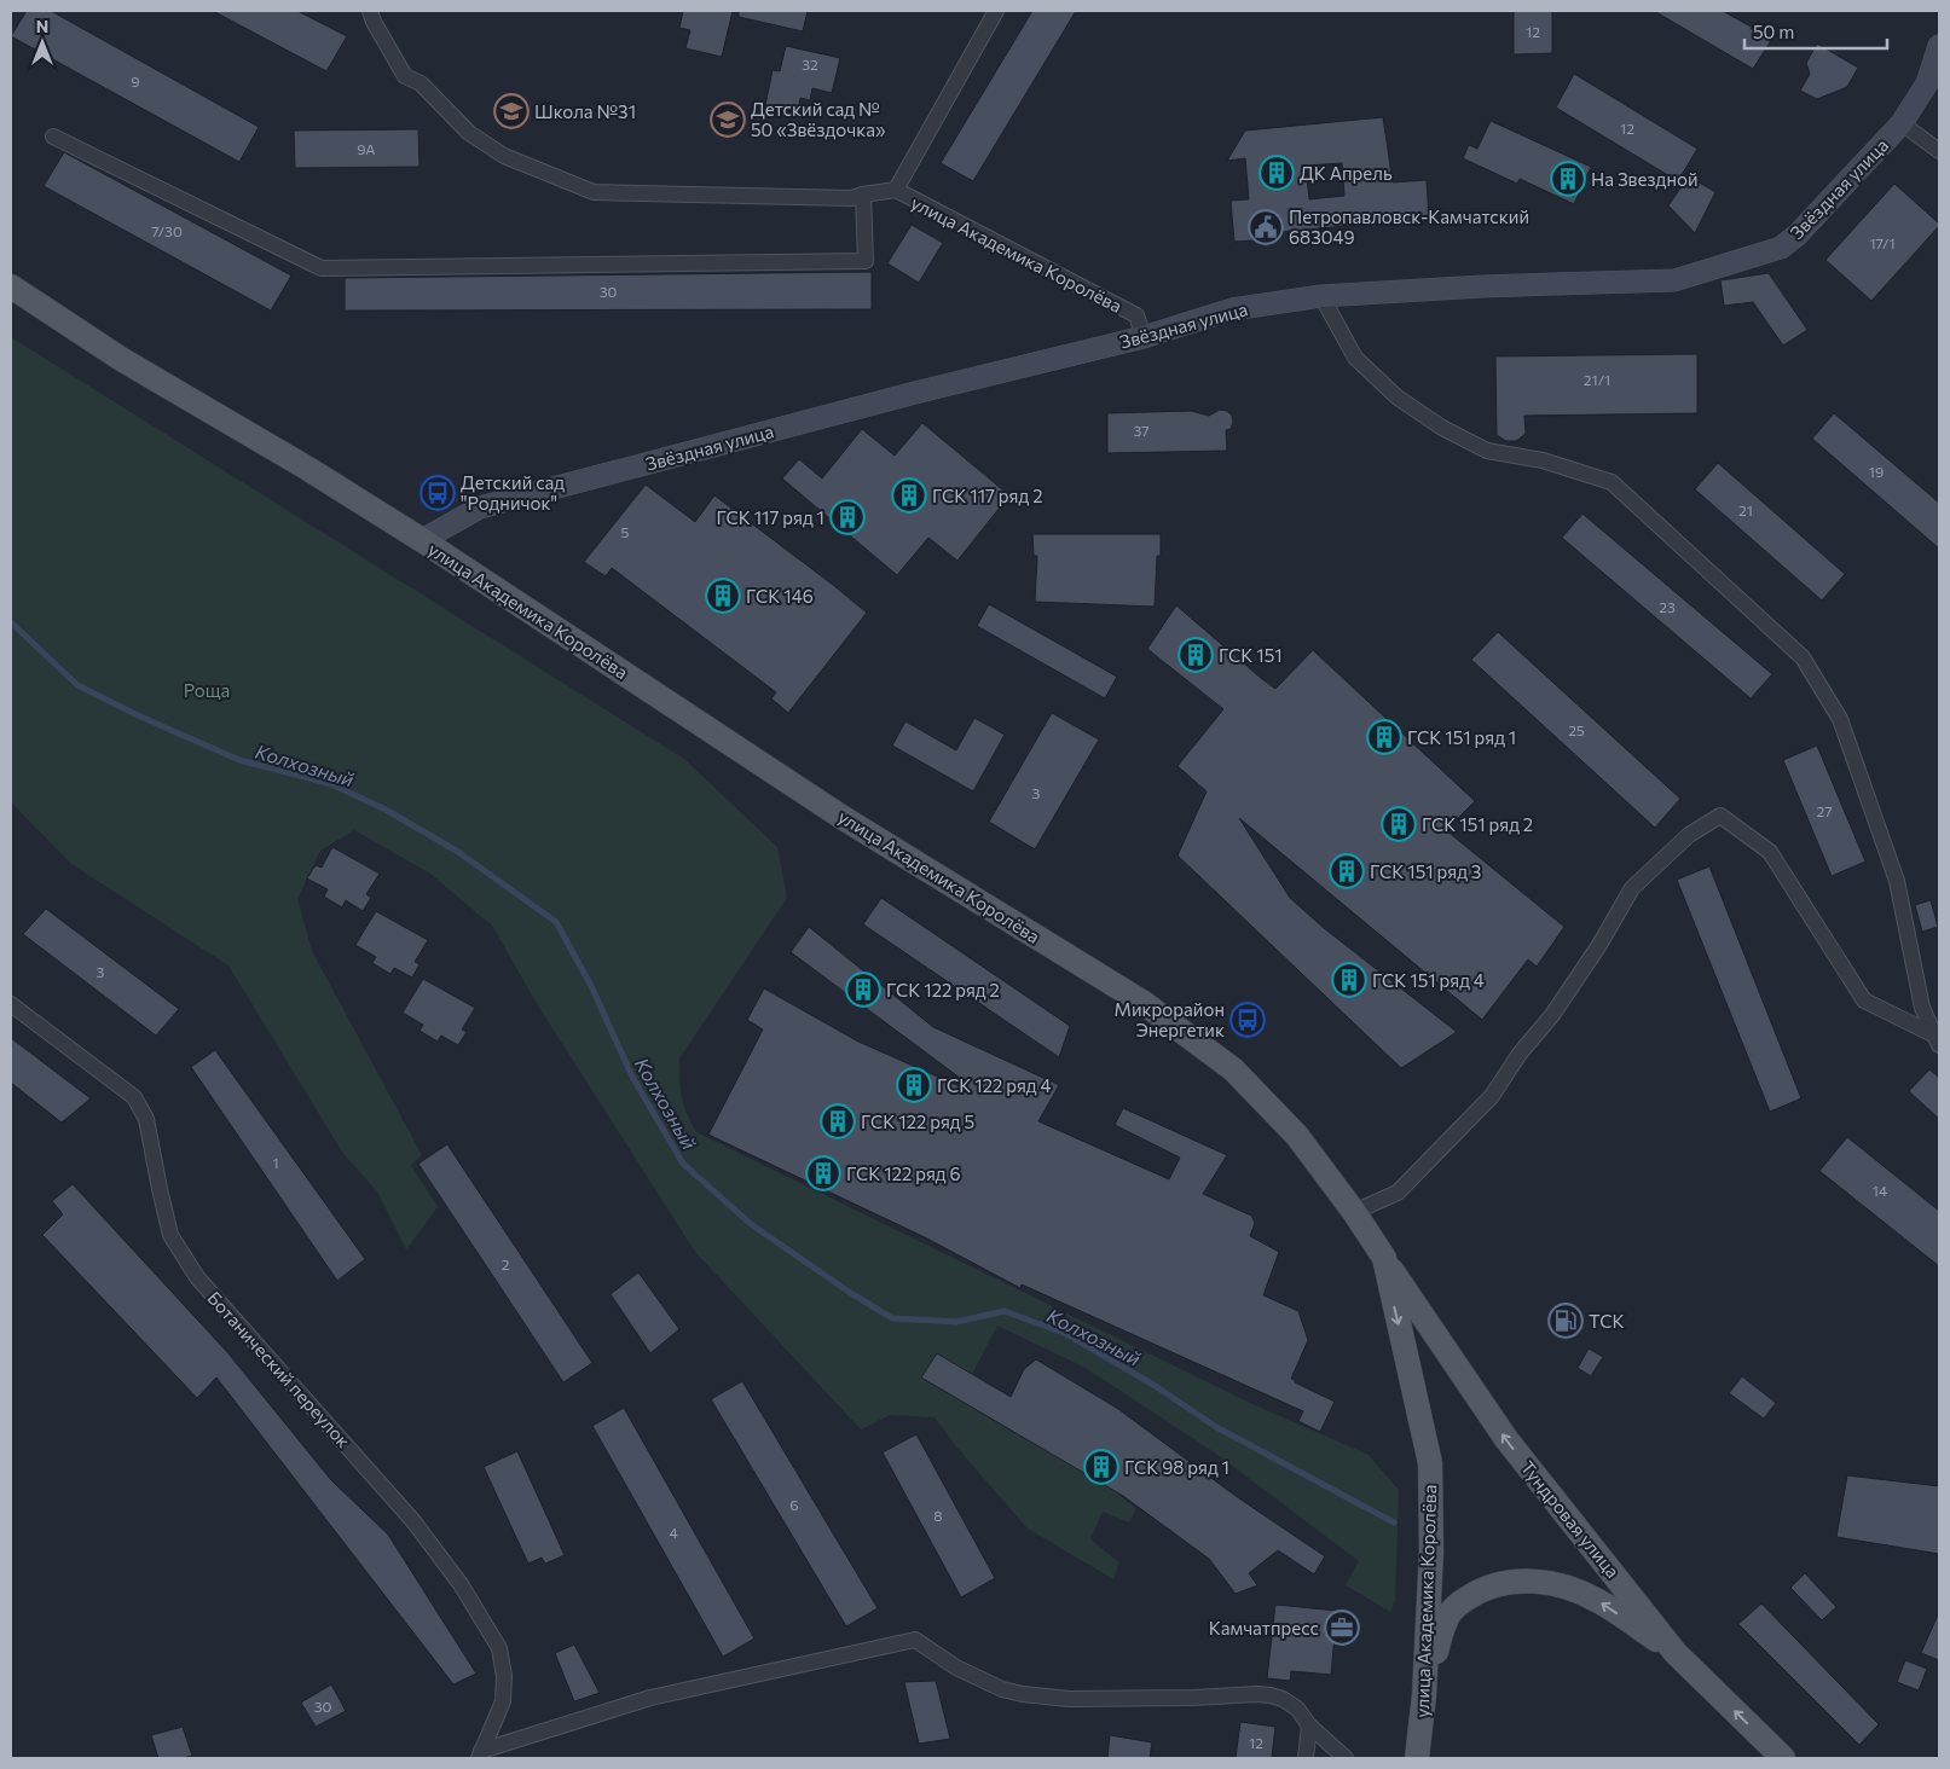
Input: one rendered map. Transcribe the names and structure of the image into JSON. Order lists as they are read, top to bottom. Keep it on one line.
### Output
{"streets":{"main road":["улица Академика Королёва","Тундровая улица"],"street":["Звёздная улица","Ботанический переулок"]},"crossings":[["Звёздная улица","улица Академика Королёва"],["улица Академика Королёва","Тундровая улица"]],"one_way":["Тундровая улица"],"water":["Колхозный"],"parks":["Роща"],"places":{"school or university":["Школа №31","Детский сад № 50 «Звёздочка»"],"building":["ДК Апрель","На Звездной","ГСК 117 ряд 2","ГСК 117 ряд 1","ГСК 146","ГСК 151","ГСК 151 ряд 1","ГСК 151 ряд 2","ГСК 151 ряд 3","ГСК 151 ряд 4","ГСК 122 ряд 2","ГСК 122 ряд 4","ГСК 122 ряд 5","ГСК 122 ряд 6","ГСК 98 ряд 1"],"public building":["Петропавловск-Камчатский 683049"],"bus stop":["Детский сад \"Родничок\"","Микрорайон Энергетик"],"fuel station":["ТСК"],"office":["Камчатпресс"]},"house_numbers":["12","32","9","12","9А","7/30","17/1","30","21/1","37","19","21","5","23","25","3","27","3","1","14","2","6","8","4","30","12"],"scale_bar":"50 m","north":"top"}
